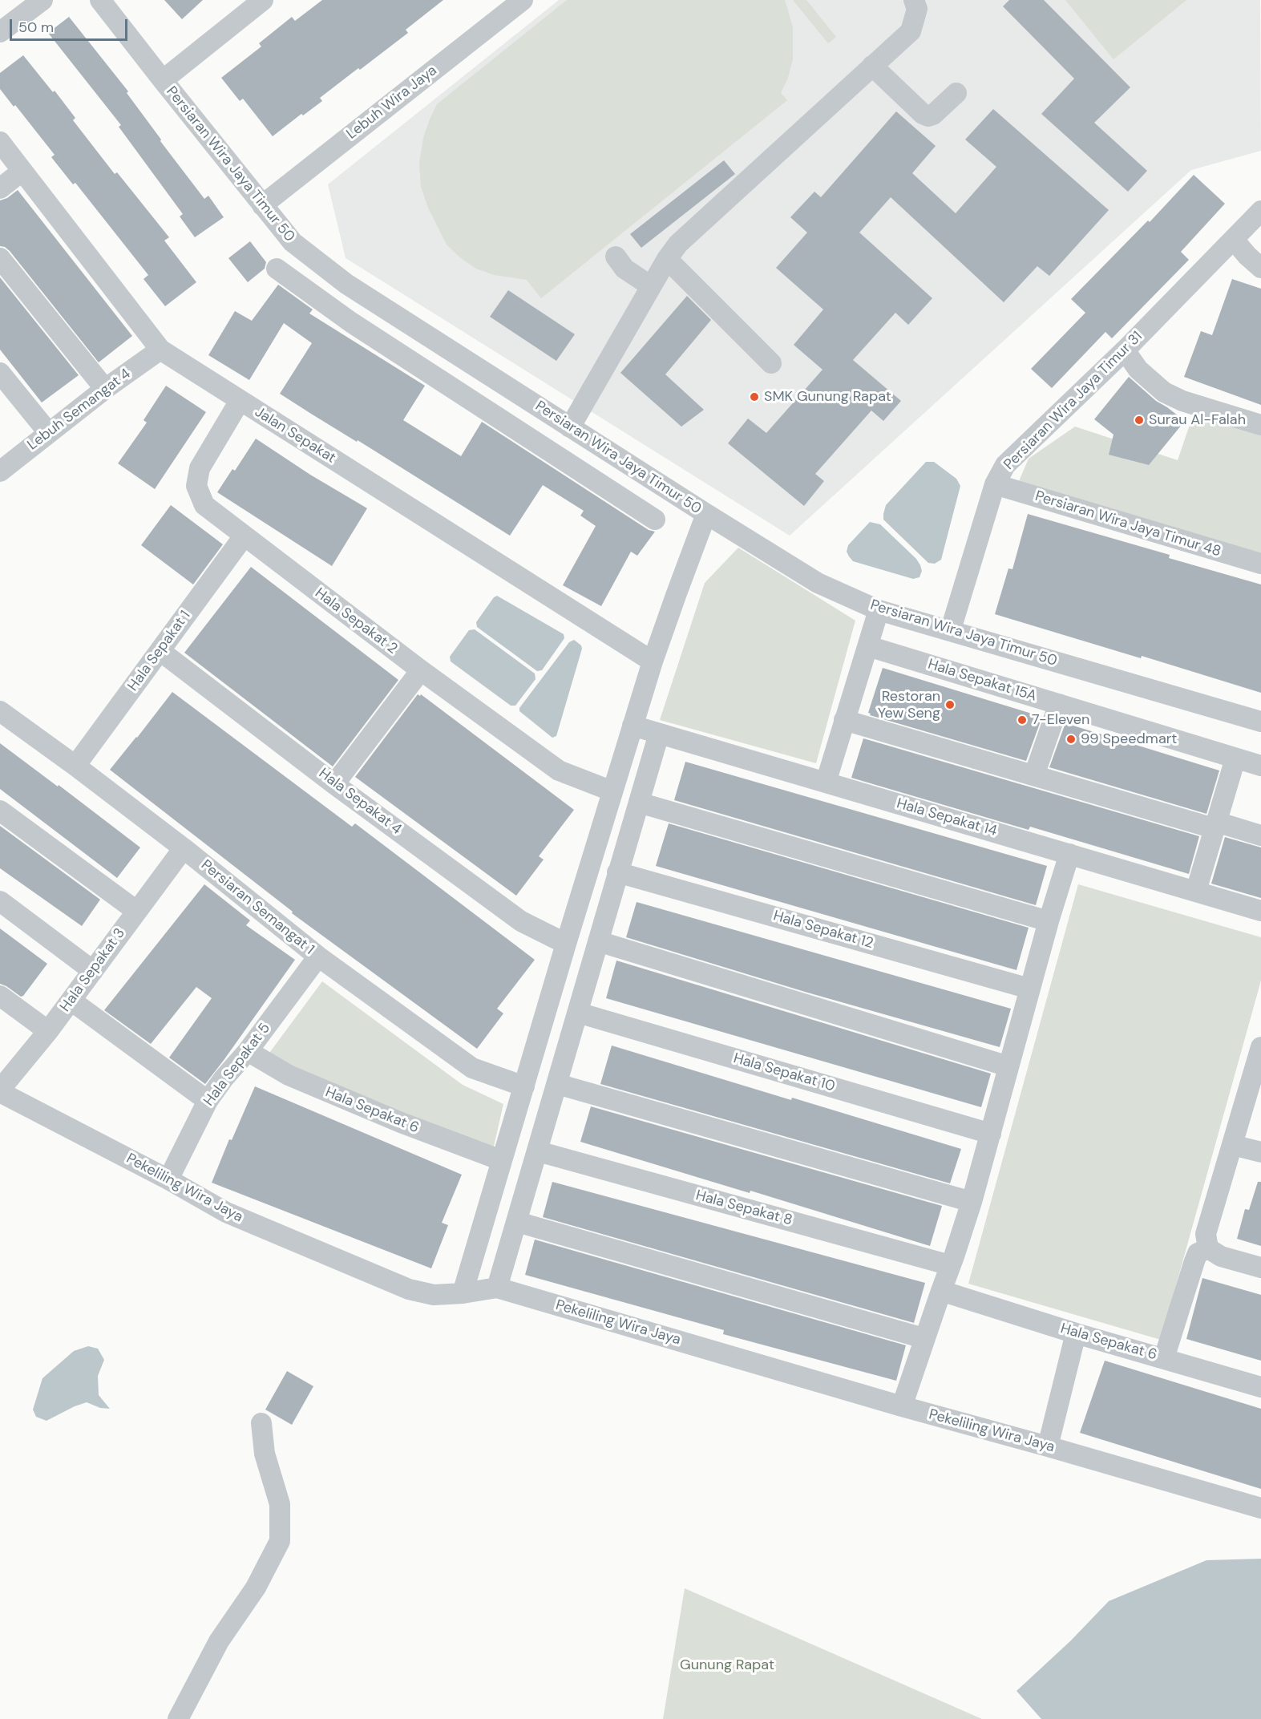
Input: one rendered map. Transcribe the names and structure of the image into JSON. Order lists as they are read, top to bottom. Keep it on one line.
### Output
{"streets":{"street":["Lebuh Wira Jaya","Persiaran Wira Jaya Timur 50","Persiaran Wira Jaya Timur 31","Lebuh Semangat 4","Jalan Sepakat","Persiaran Wira Jaya Timur 48","Hala Sepakat 2","Hala Sepakat 1","Hala Sepakat 15A","Hala Sepakat 4","Hala Sepakat 14","Persiaran Semangat 1","Hala Sepakat 12","Hala Sepakat 3","Hala Sepakat 5","Hala Sepakat 10","Hala Sepakat 6","Pekeliling Wira Jaya","Hala Sepakat 8"]},"crossings":[["Lebuh Wira Jaya","Persiaran Wira Jaya Timur 50"],["Persiaran Wira Jaya Timur 50","Persiaran Wira Jaya Timur 31"],["Persiaran Wira Jaya Timur 31","Persiaran Wira Jaya Timur 48"],["Lebuh Semangat 4","Jalan Sepakat"],["Jalan Sepakat","Hala Sepakat 2"],["Hala Sepakat 2","Hala Sepakat 1"],["Hala Sepakat 1","Hala Sepakat 4"],["Hala Sepakat 1","Persiaran Semangat 1"],["Persiaran Semangat 1","Hala Sepakat 3"],["Persiaran Semangat 1","Hala Sepakat 5"],["Hala Sepakat 3","Pekeliling Wira Jaya"],["Hala Sepakat 5","Hala Sepakat 6"],["Hala Sepakat 5","Pekeliling Wira Jaya"]],"parks":["Gunung Rapat"],"places":["SMK Gunung Rapat","Surau Al-Falah","Restoran Yew Seng","7-Eleven","99 Speedmart"],"scale_bar":"50 m"}
